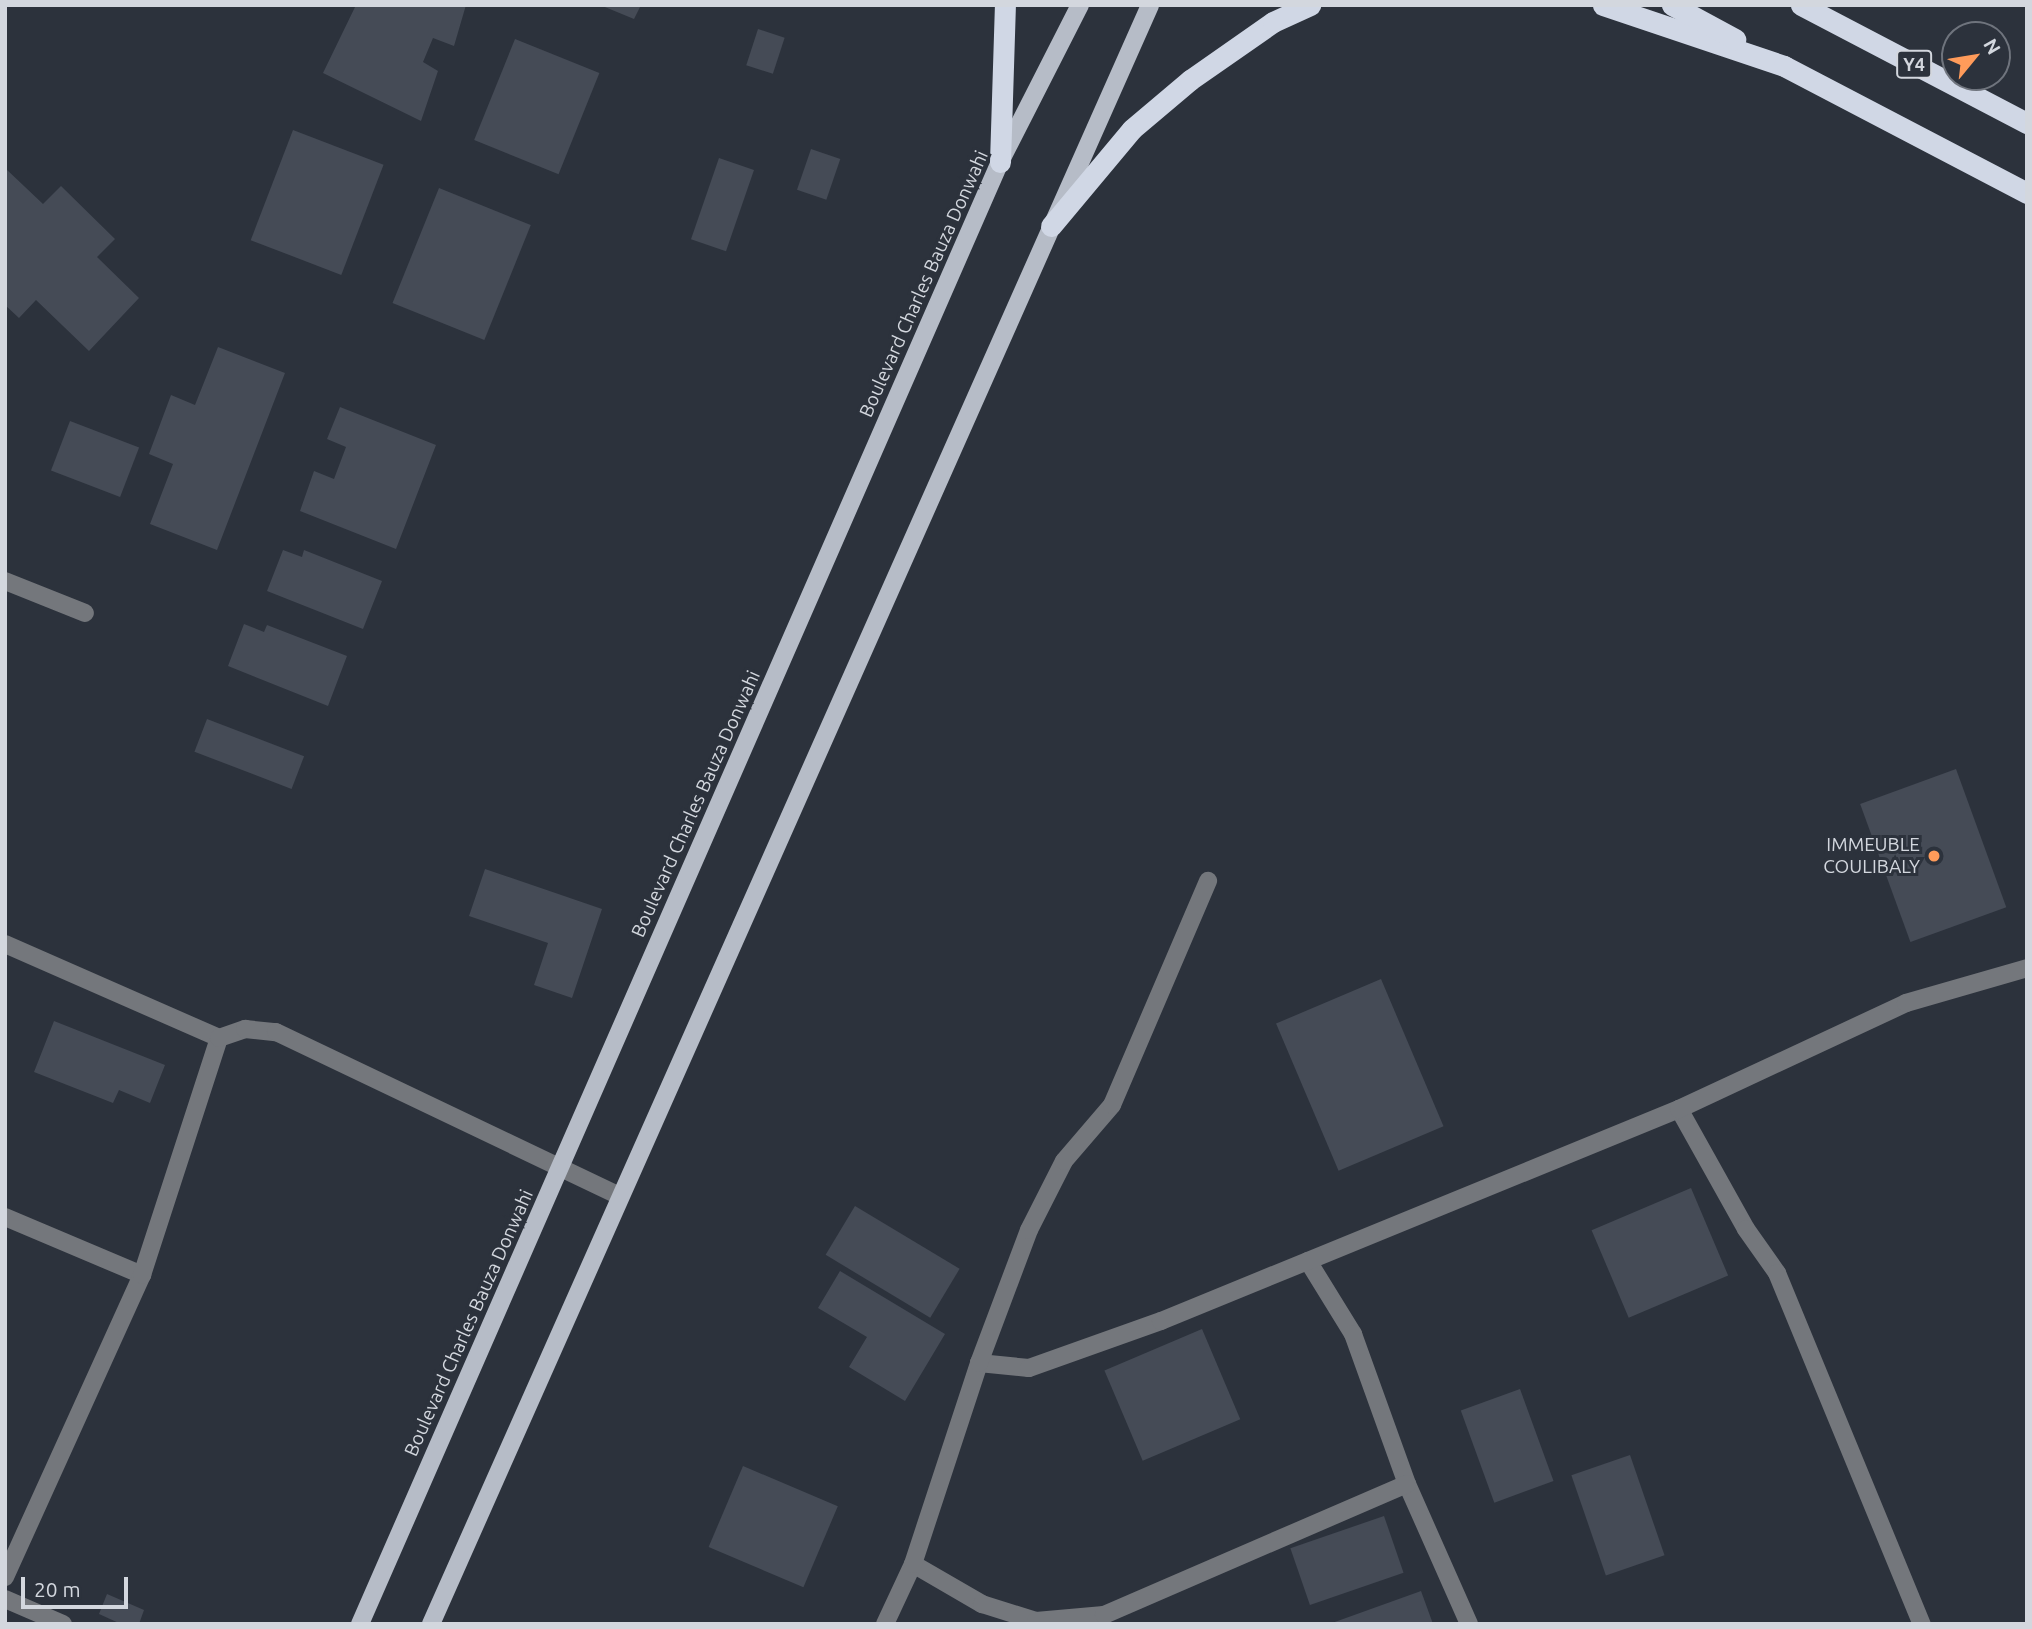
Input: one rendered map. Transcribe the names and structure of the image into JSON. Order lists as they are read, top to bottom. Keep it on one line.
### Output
{"streets":{"highway":["Y4"],"main road":["Boulevard Charles Bauza Donwahi"]},"places":["IMMEUBLE COULIBALY"],"scale_bar":"20 m","north":"top right"}
